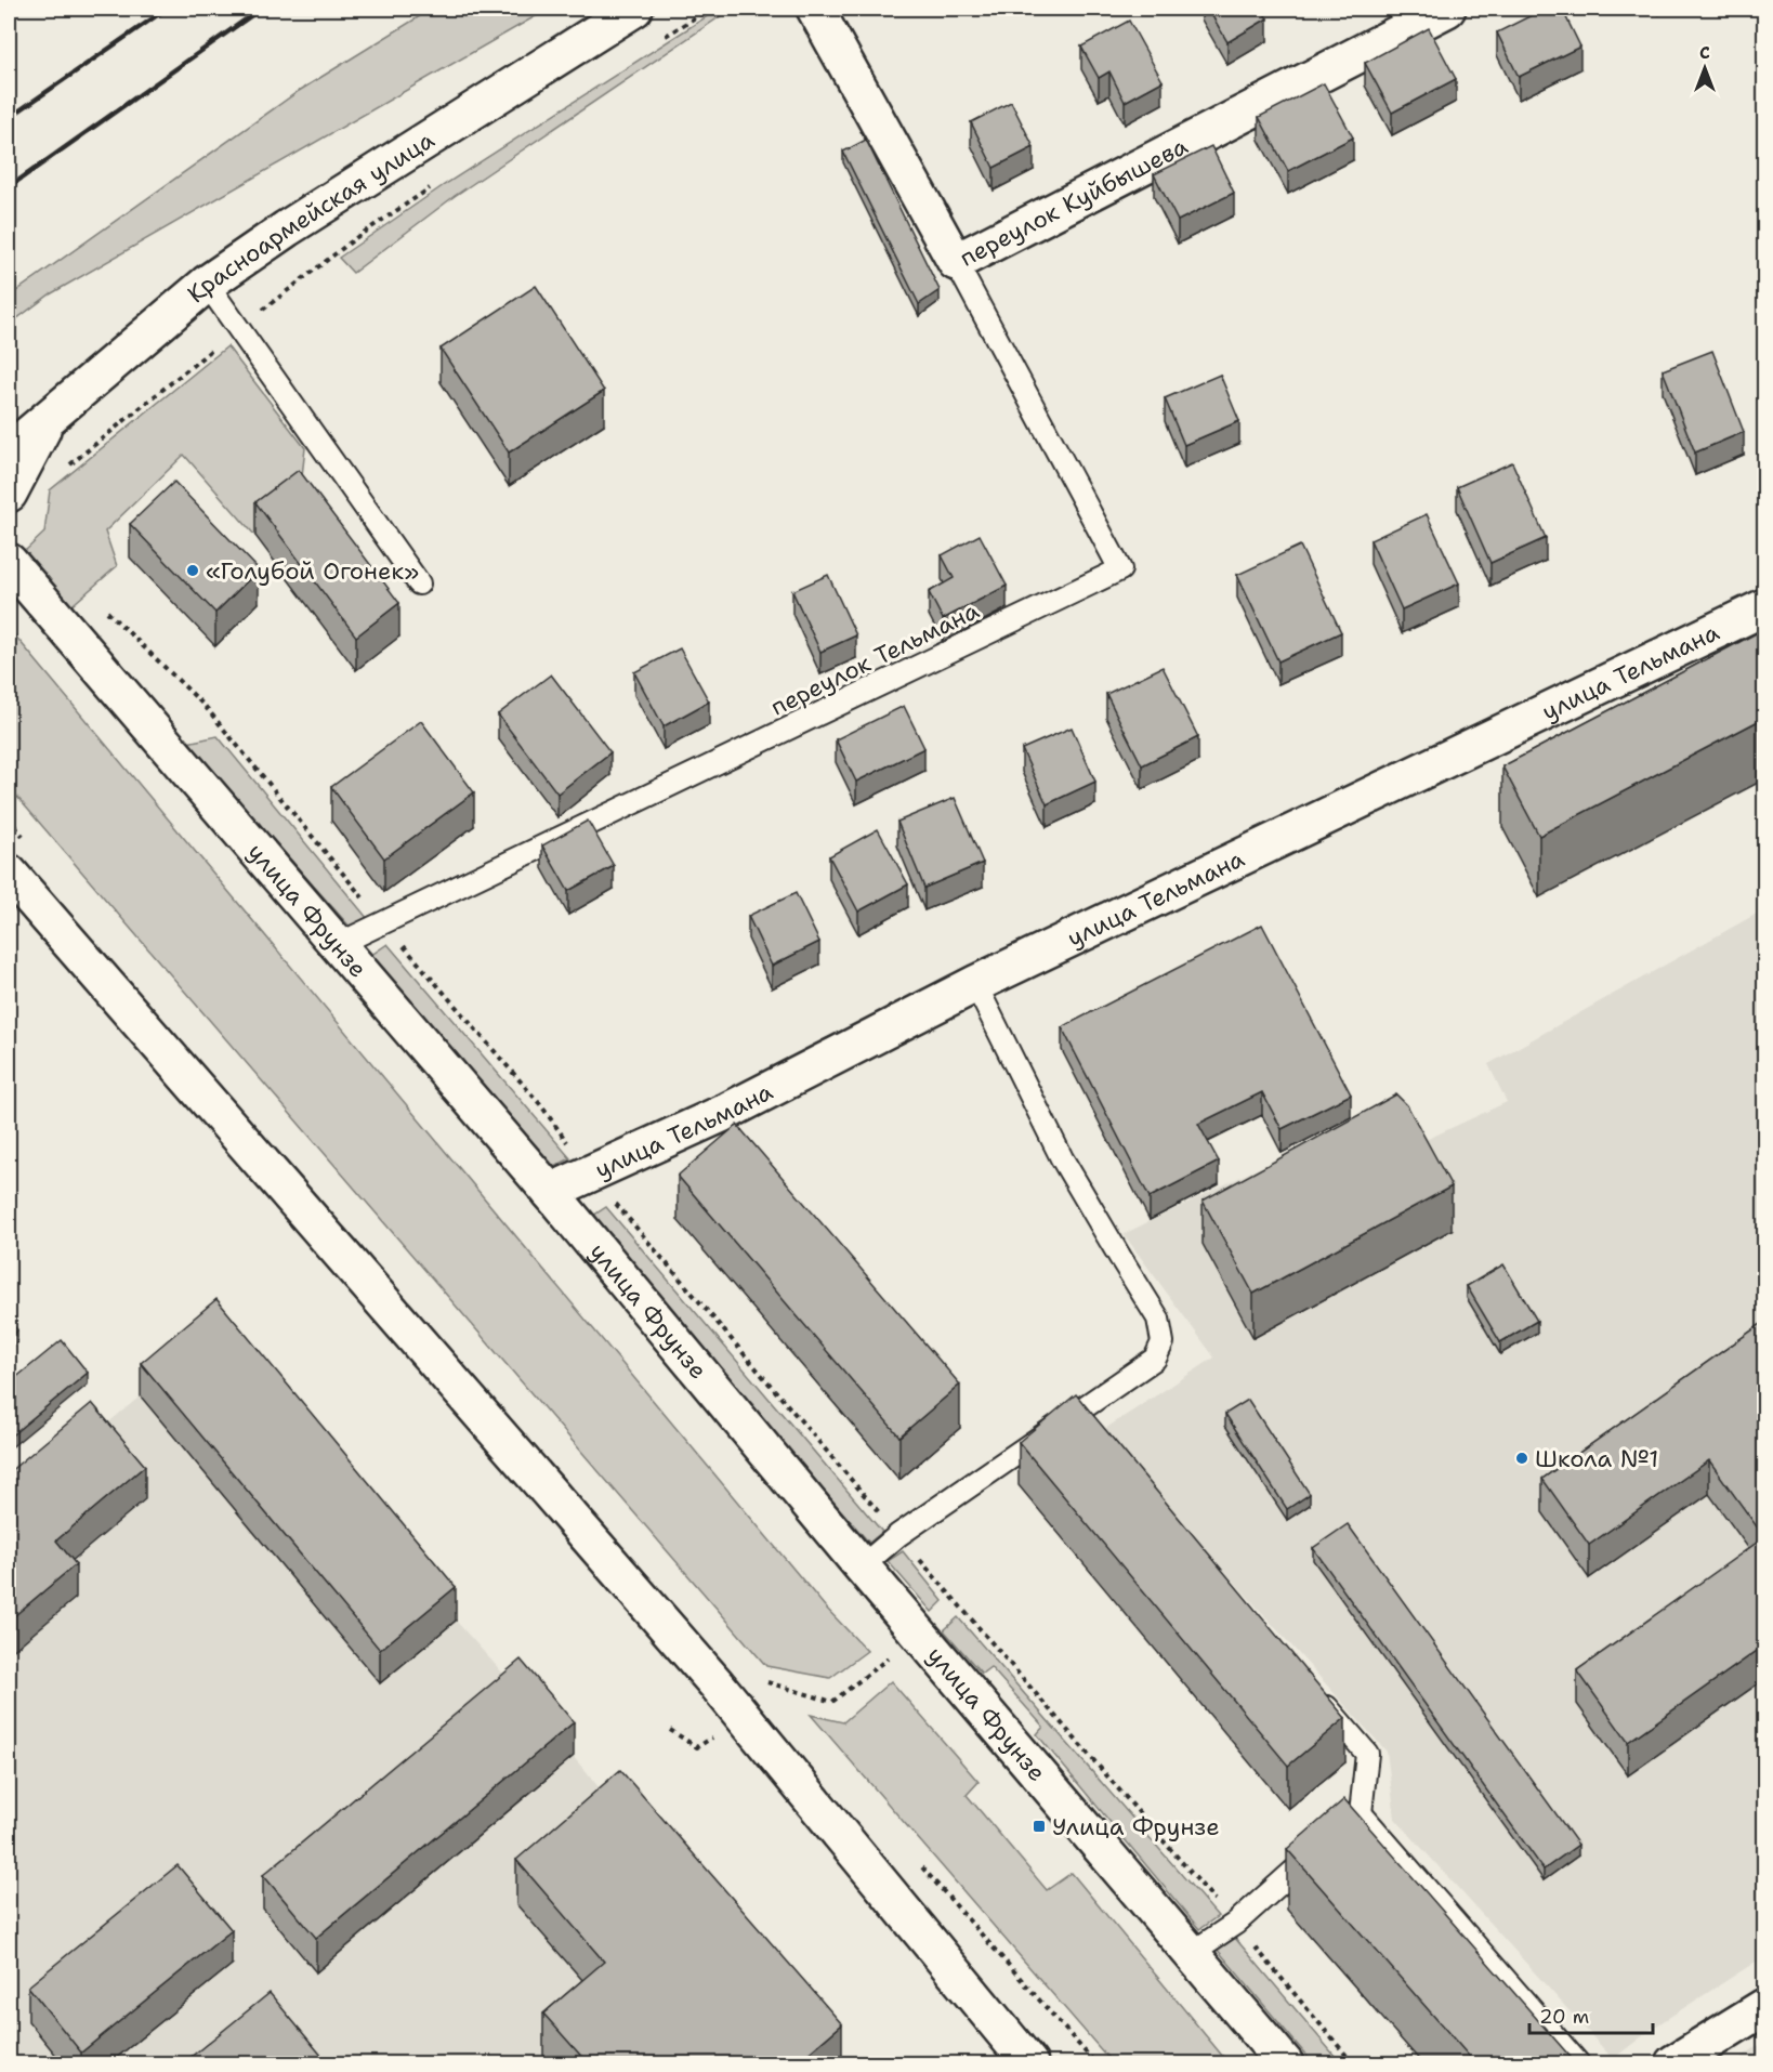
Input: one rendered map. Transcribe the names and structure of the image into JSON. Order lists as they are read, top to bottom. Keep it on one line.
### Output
{"streets":{"main road":["переулок Куйбышева","Красноармейская улица","улица Тельмана","улица Фрунзе"],"lane":["переулок Тельмана"]},"crossings":[["переулок Куйбышева","переулок Тельмана"],["переулок Тельмана","улица Фрунзе"],["улица Тельмана","улица Фрунзе"]],"places":{"other":["«Голубой Огонек»","Школа №1"],"transit":["Улица Фрунзе"]},"scale_bar":"20 m","north":"top"}
